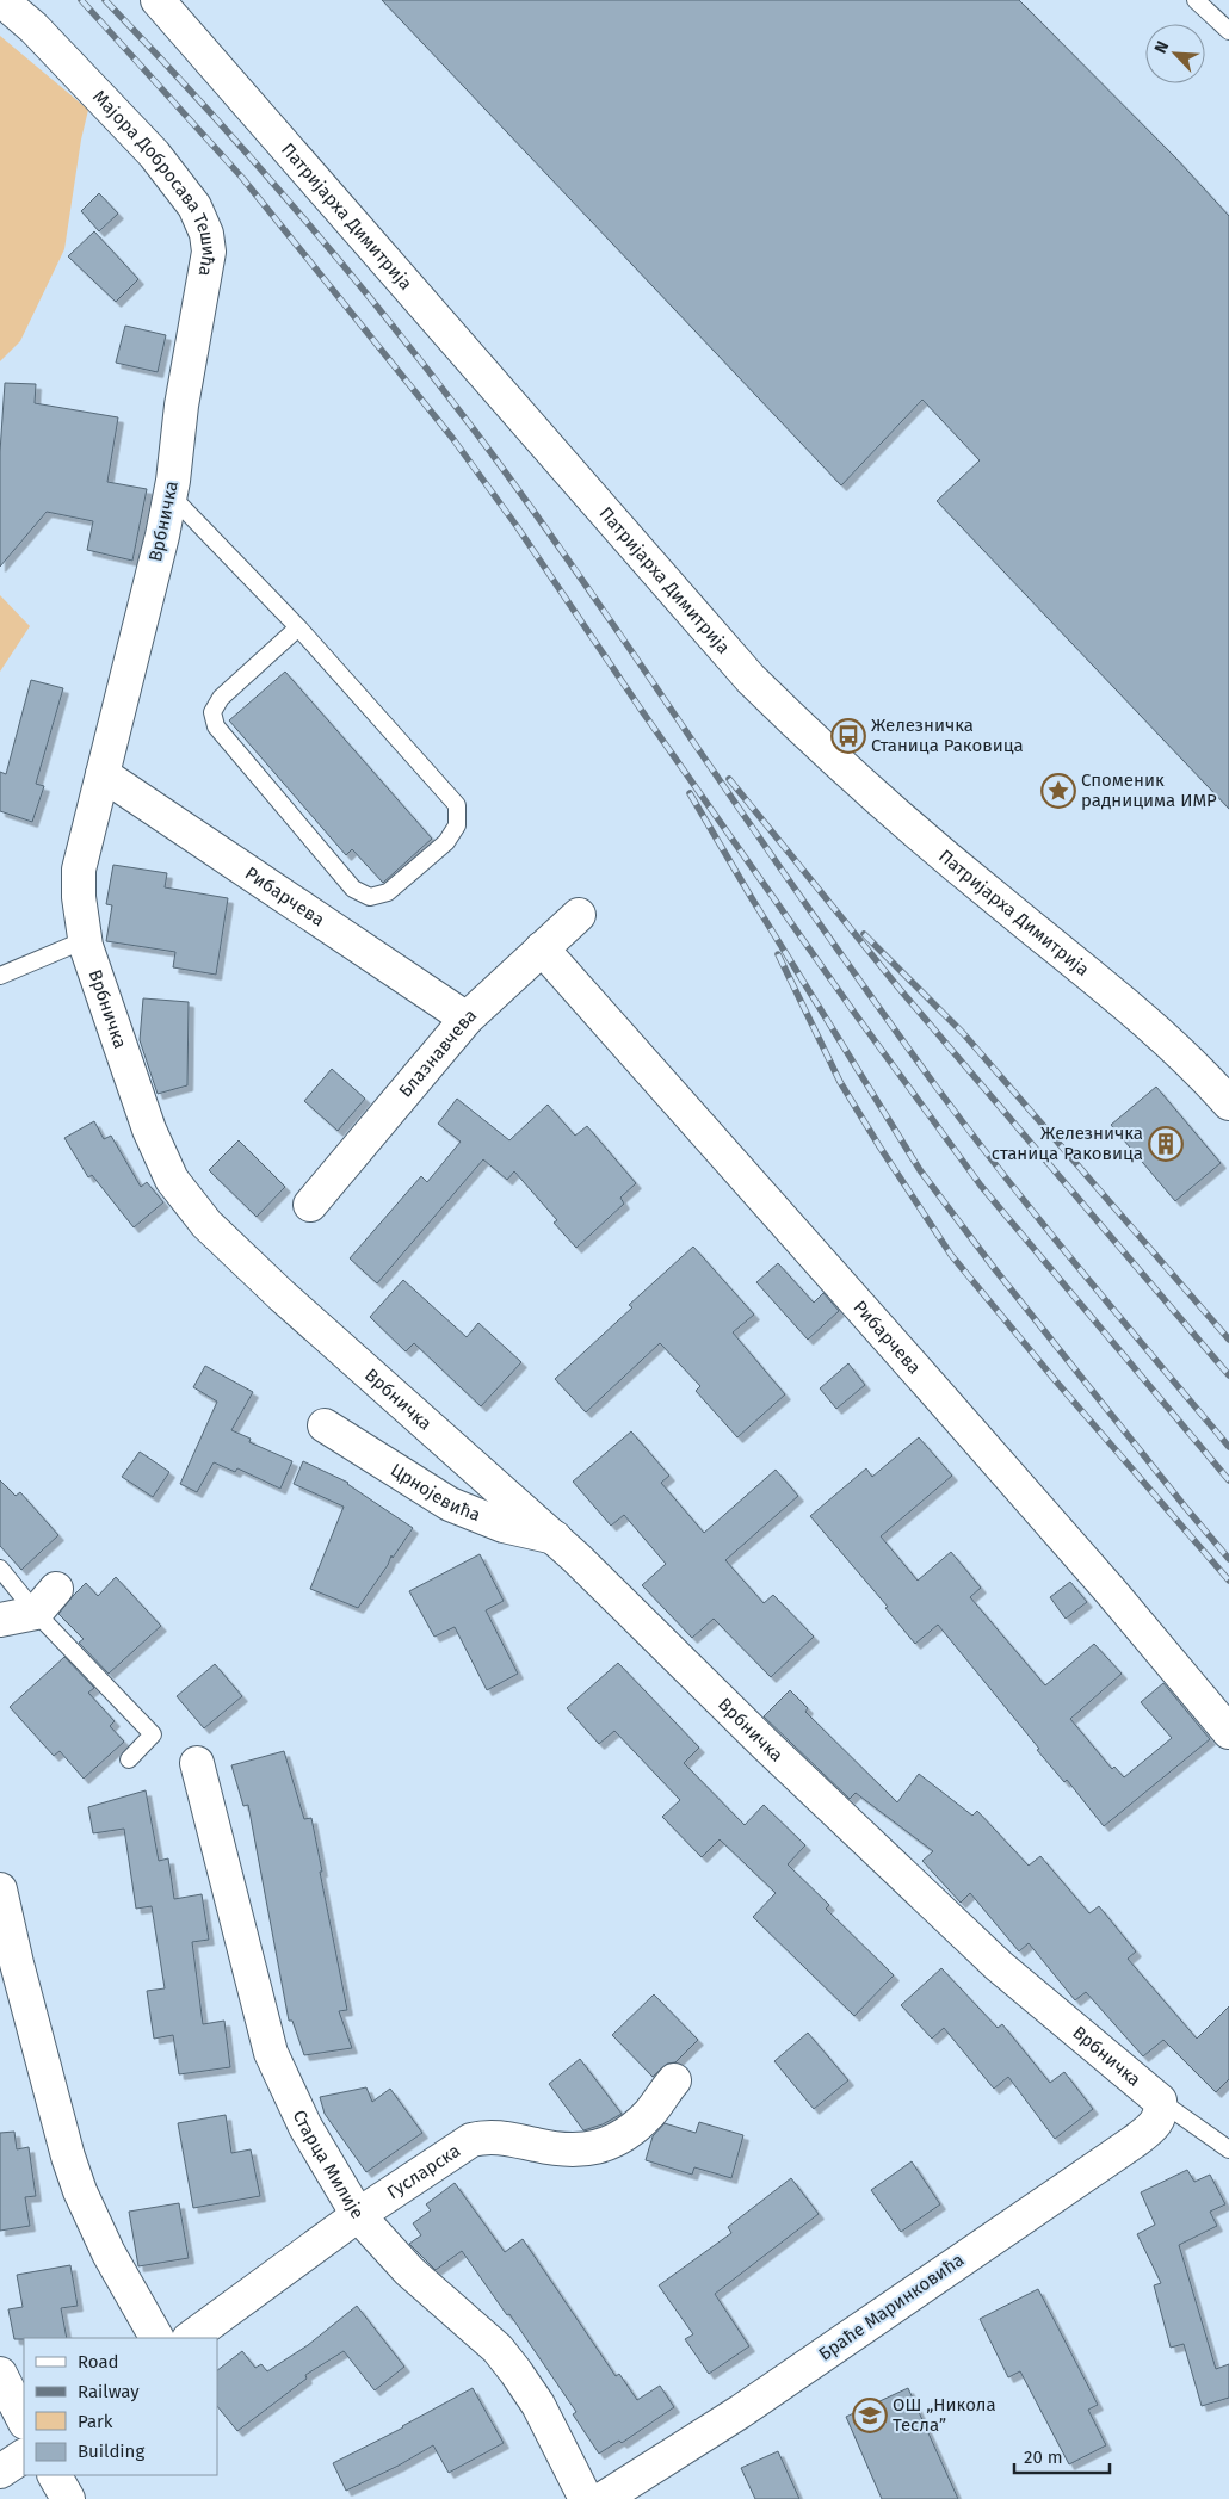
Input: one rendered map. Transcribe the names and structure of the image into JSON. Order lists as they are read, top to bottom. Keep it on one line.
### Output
{"streets":{"street":["Мајора Добросава Тешића","Патријарха Димитрија","Врбничка","Рибарчева","Блазнавчева","Црнојевића","Старца Милије","Гусларска","Браће Маринковића"]},"crossings":[["Мајора Добросава Тешића","Врбничка"],["Врбничка","Рибарчева"],["Врбничка","Црнојевића"],["Врбничка","Браће Маринковића"],["Рибарчева","Блазнавчева"],["Старца Милије","Гусларска"]],"places":{"bus stop":["Железничка Станица Раковица"],"place":["Споменик радницима ИМР"],"building":["Железничка станица Раковица"],"school or university":["ОШ „Никола Тесла”"]},"legend":["Road","Railway","Park","Building"],"scale_bar":"20 m","north":"top left"}
